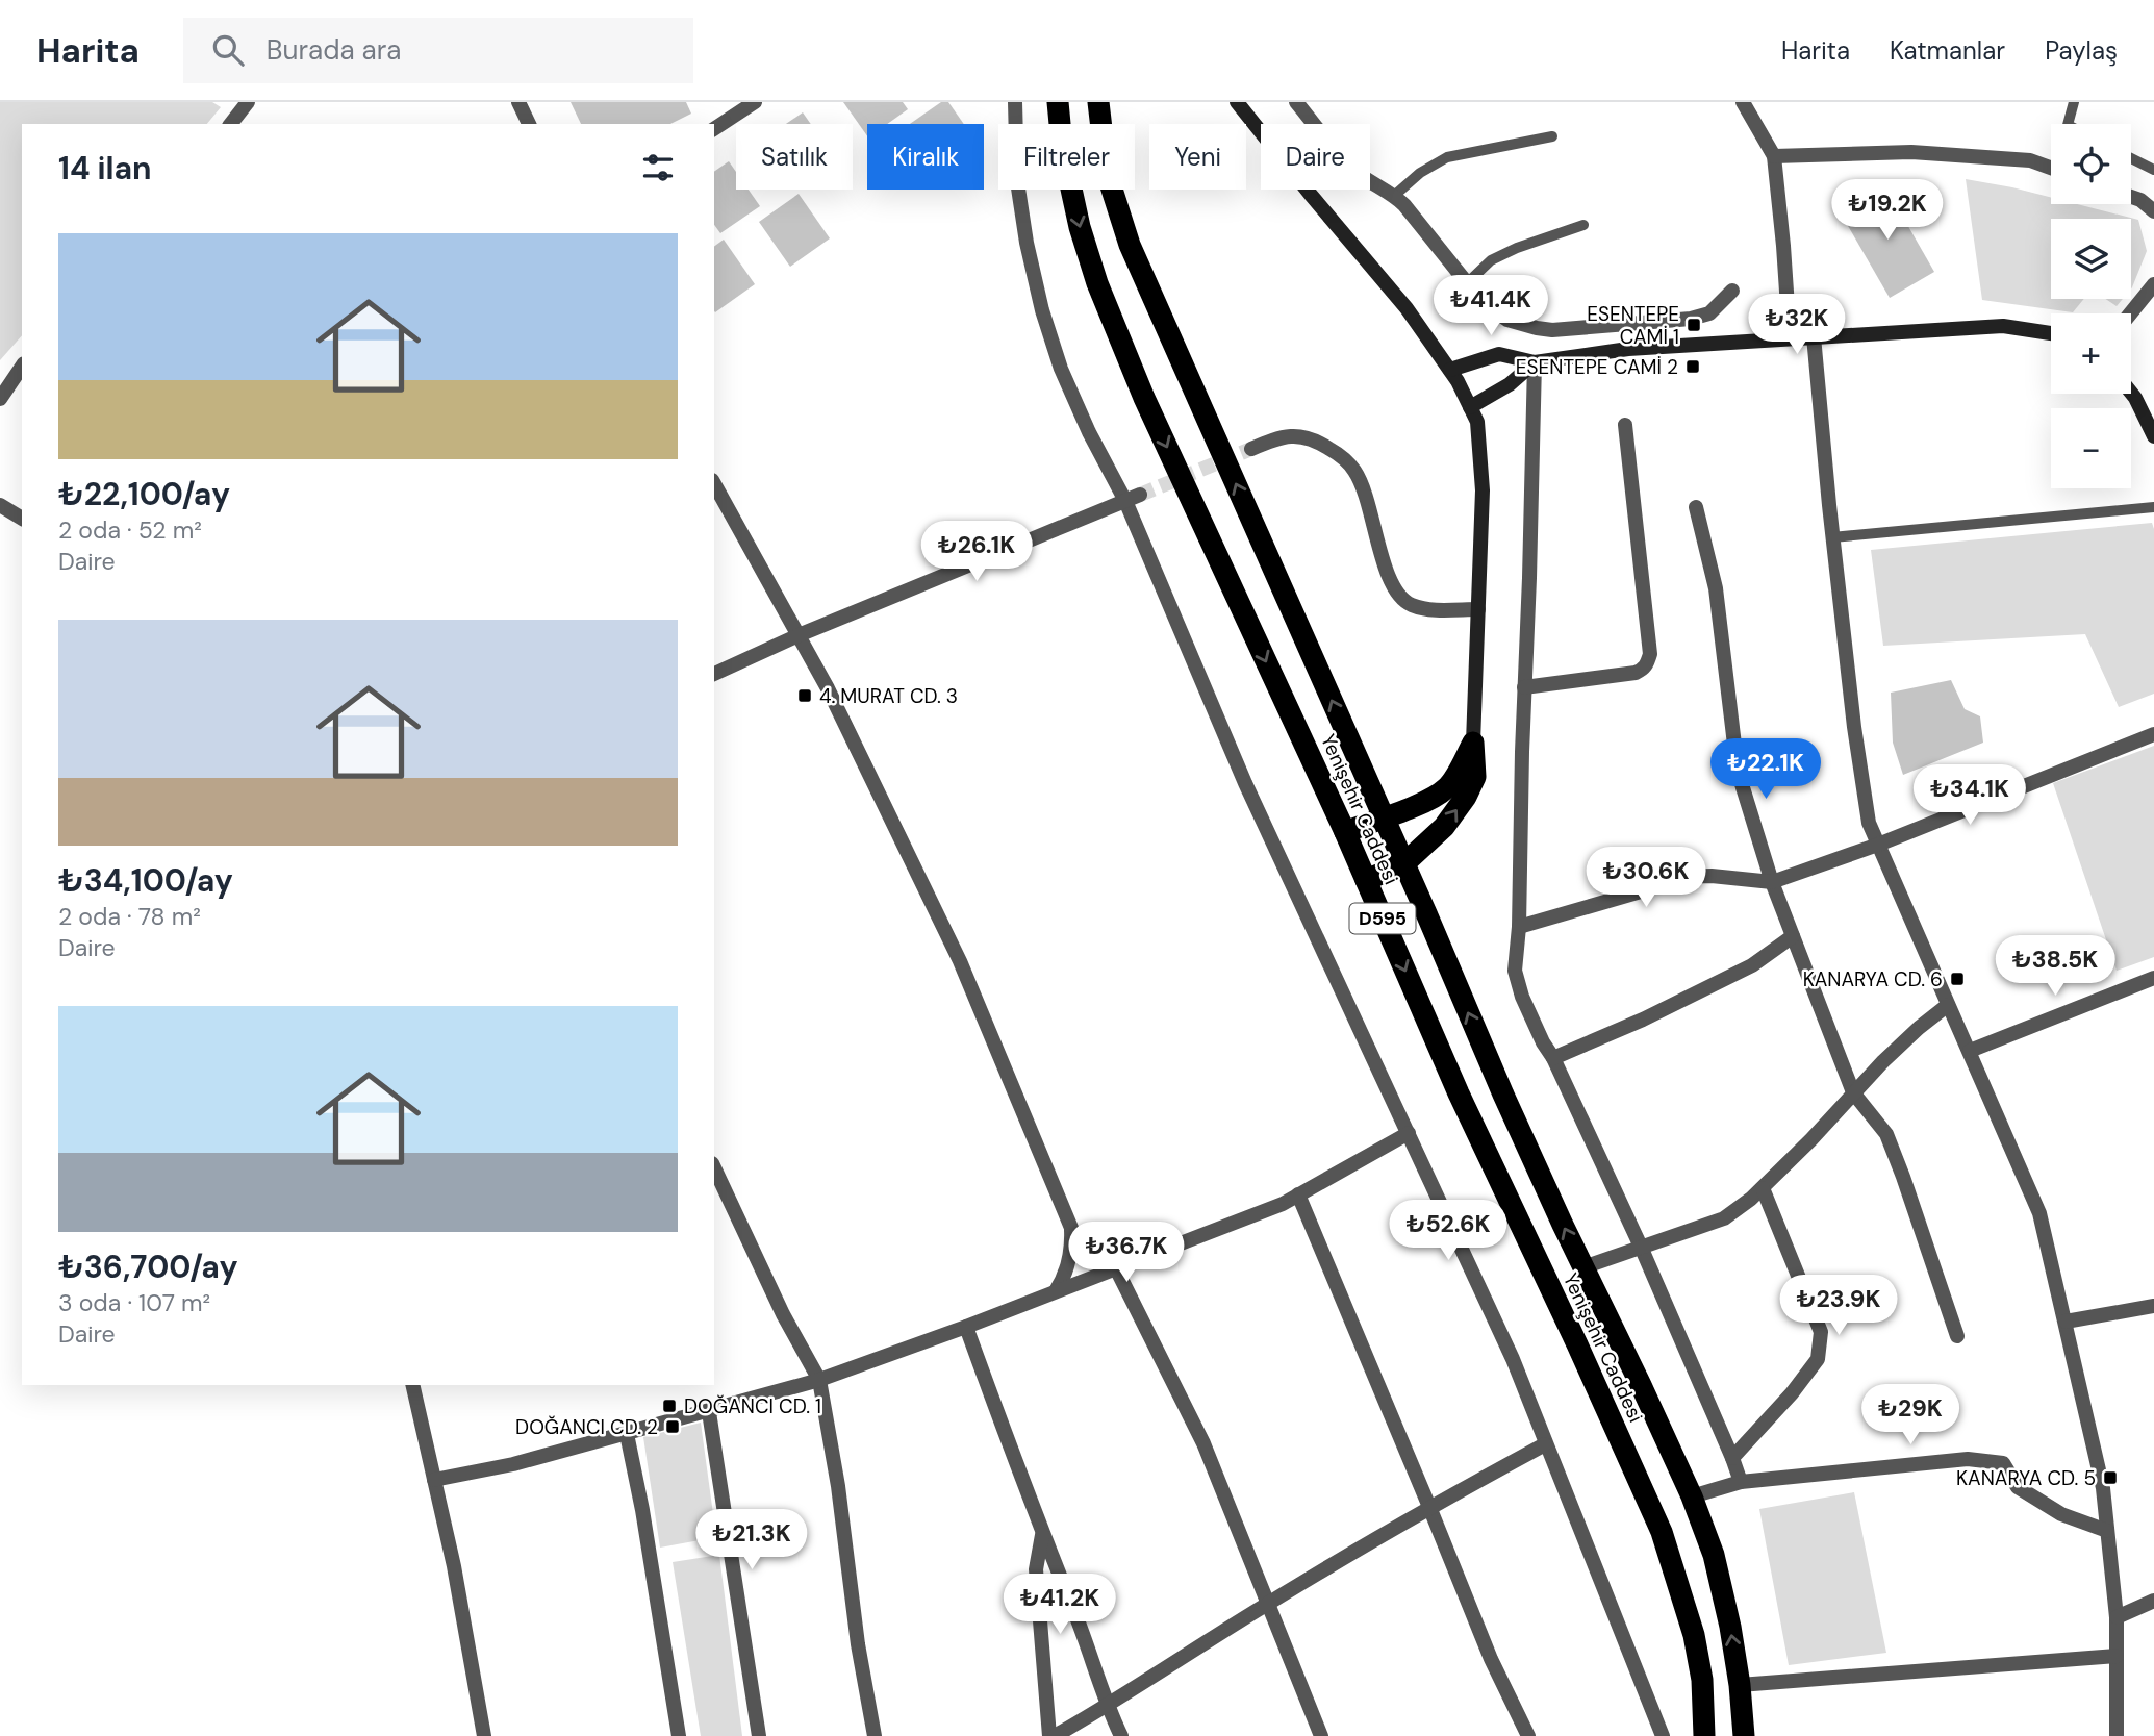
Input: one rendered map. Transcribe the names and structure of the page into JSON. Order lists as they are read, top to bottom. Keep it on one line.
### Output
{"streets":{"highway":["Yenişehir Caddesi","D595"]},"places":{"transit":["ESENTEPE CAMİ 1","ESENTEPE CAMİ 2","4. MURAT CD. 3","KANARYA CD. 6","DOĞANCI CD. 1","DOĞANCI CD. 2","KANARYA CD. 5"]},"page":{"header":"Harita","search":"Burada ara","nav":["Harita","Katmanlar","Paylaş"],"map_buttons":["+","−"],"chip":["Satılık","Kiralık","Filtreler","Yeni","Daire"],"heading":"14 ilan","price":["₺19.2K","₺41.4K","₺32K","₺26.1K","₺22.1K","₺34.1K","₺30.6K","₺38.5K","₺52.6K","₺36.7K","₺23.9K","₺29K","₺21.3K","₺41.2K"],"list":[{"name":"₺22,100/ay","note":"2 oda · 52 m² · Daire"},{"name":"₺34,100/ay","note":"2 oda · 78 m² · Daire"},{"name":"₺36,700/ay","note":"3 oda · 107 m² · Daire"}]}}
